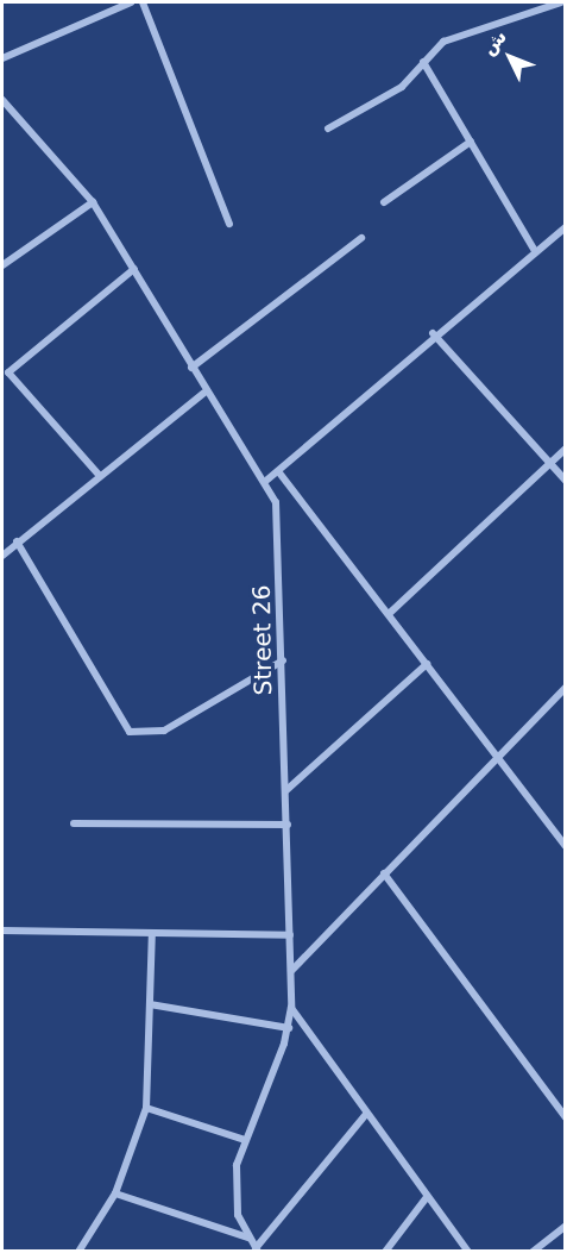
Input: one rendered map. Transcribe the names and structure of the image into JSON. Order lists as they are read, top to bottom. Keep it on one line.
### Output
{"streets":{"street":["Street 26"]},"north":"top left"}
